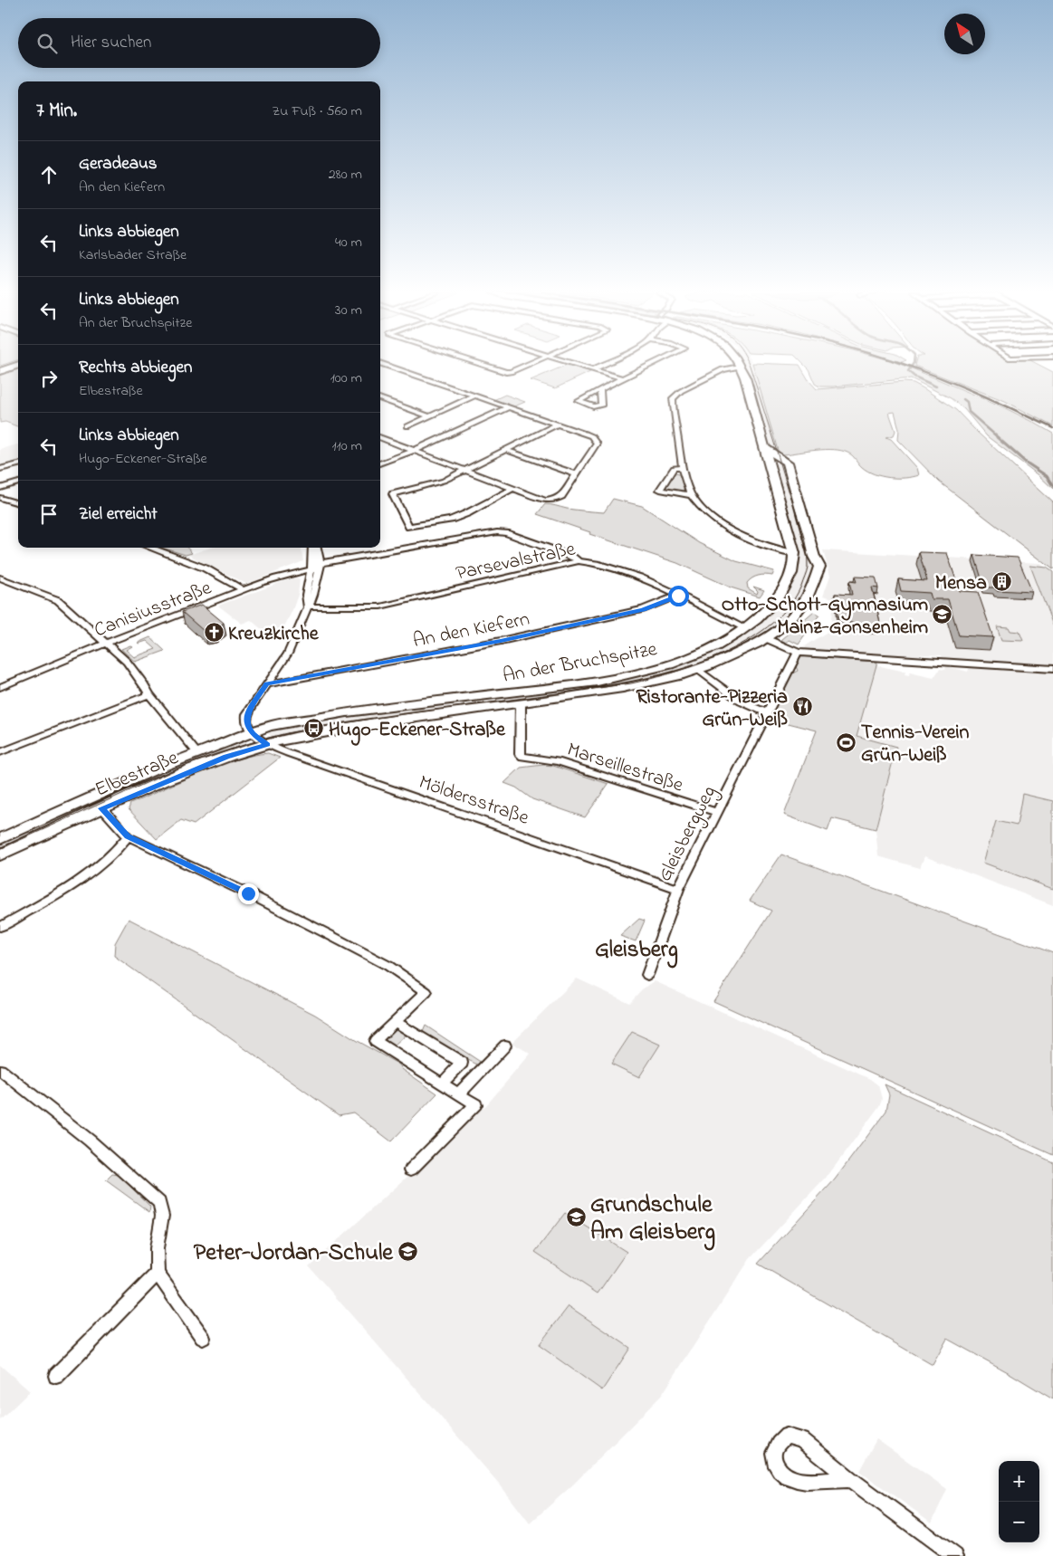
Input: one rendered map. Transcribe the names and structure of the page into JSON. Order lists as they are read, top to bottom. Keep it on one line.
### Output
{"streets":{"main road":["An der Bruchspitze","Elbestraße"],"street":["Parsevalstraße","Canisiusstraße","An den Kiefern","Marseillestraße","Möldersstraße","Gleisbergweg"]},"crossings":[["Parsevalstraße","Canisiusstraße"],["Parsevalstraße","An den Kiefern"],["Parsevalstraße","An der Bruchspitze"],["An der Bruchspitze","Marseillestraße"],["An der Bruchspitze","Elbestraße"],["An der Bruchspitze","Möldersstraße"],["Marseillestraße","Gleisbergweg"],["Elbestraße","Möldersstraße"],["Möldersstraße","Gleisbergweg"]],"districts":["Gleisberg"],"places":{"building":["Mensa"],"school or university":["Otto-Schott-Gymnasium Mainz-Gonsenheim","Grundschule Am Gleisberg","Peter-Jordan-Schule"],"church":["Kreuzkirche"],"restaurant":["Ristorante-Pizzeria Grün-Weiß"],"bus stop":["Hugo-Eckener-Straße"],"sports":["Tennis-Verein Grün-Weiß"]},"north":"top left","page":{"search":"Hier suchen","heading":["7 Min.","Zu Fuß · 560 m"],"list":[["Geradeaus","An den Kiefern","280 m"],["Links abbiegen","Karlsbader Straße","40 m"],["Links abbiegen","An der Bruchspitze","30 m"],["Rechts abbiegen","Elbestraße","100 m"],["Links abbiegen","Hugo-Eckener-Straße","110 m"],"Ziel erreicht"],"map_buttons":["+","−"]}}
